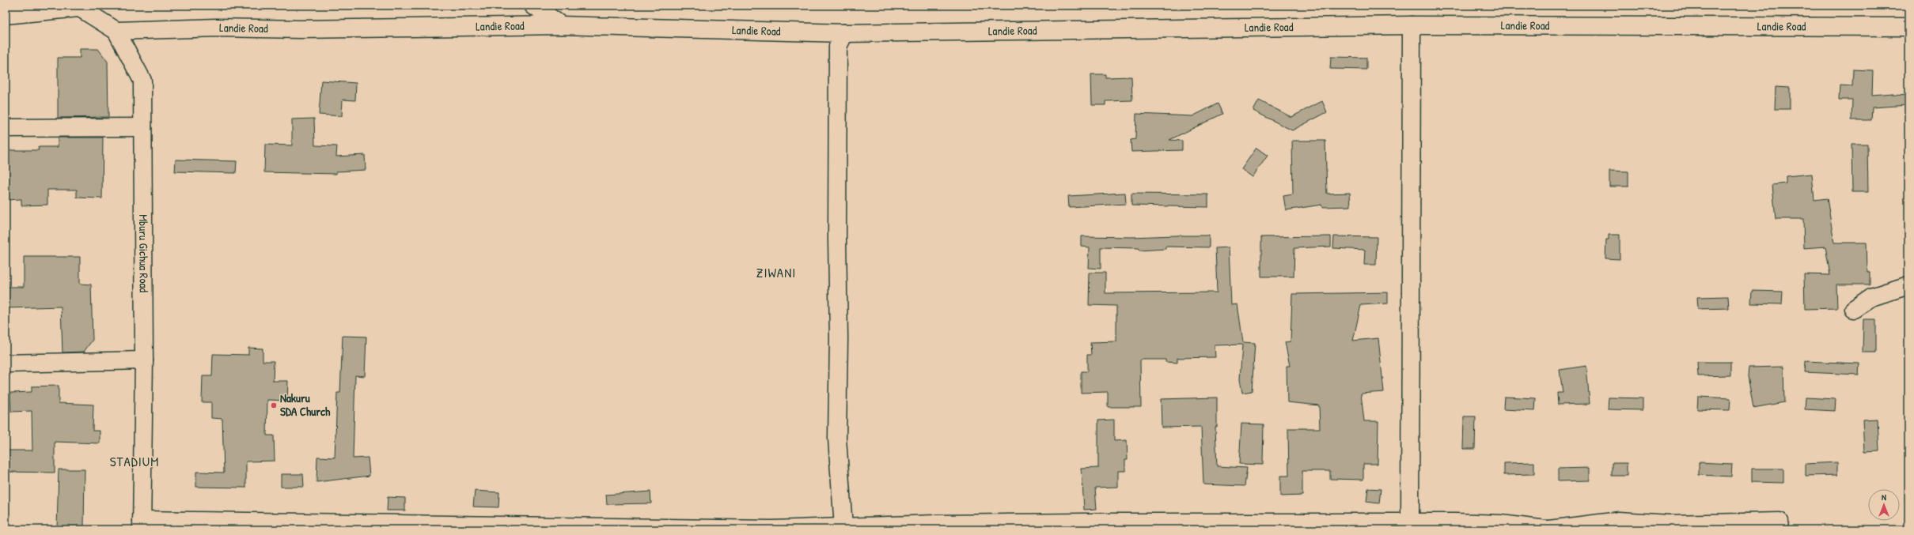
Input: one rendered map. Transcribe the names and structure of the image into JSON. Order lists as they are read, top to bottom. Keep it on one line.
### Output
{"streets":{"street":["Landie Road","Mburu Gichua Road"]},"crossings":[["Landie Road","Mburu Gichua Road"]],"districts":["ZIWANI","STADIUM"],"places":["Nakuru SDA Church"],"north":"top"}
